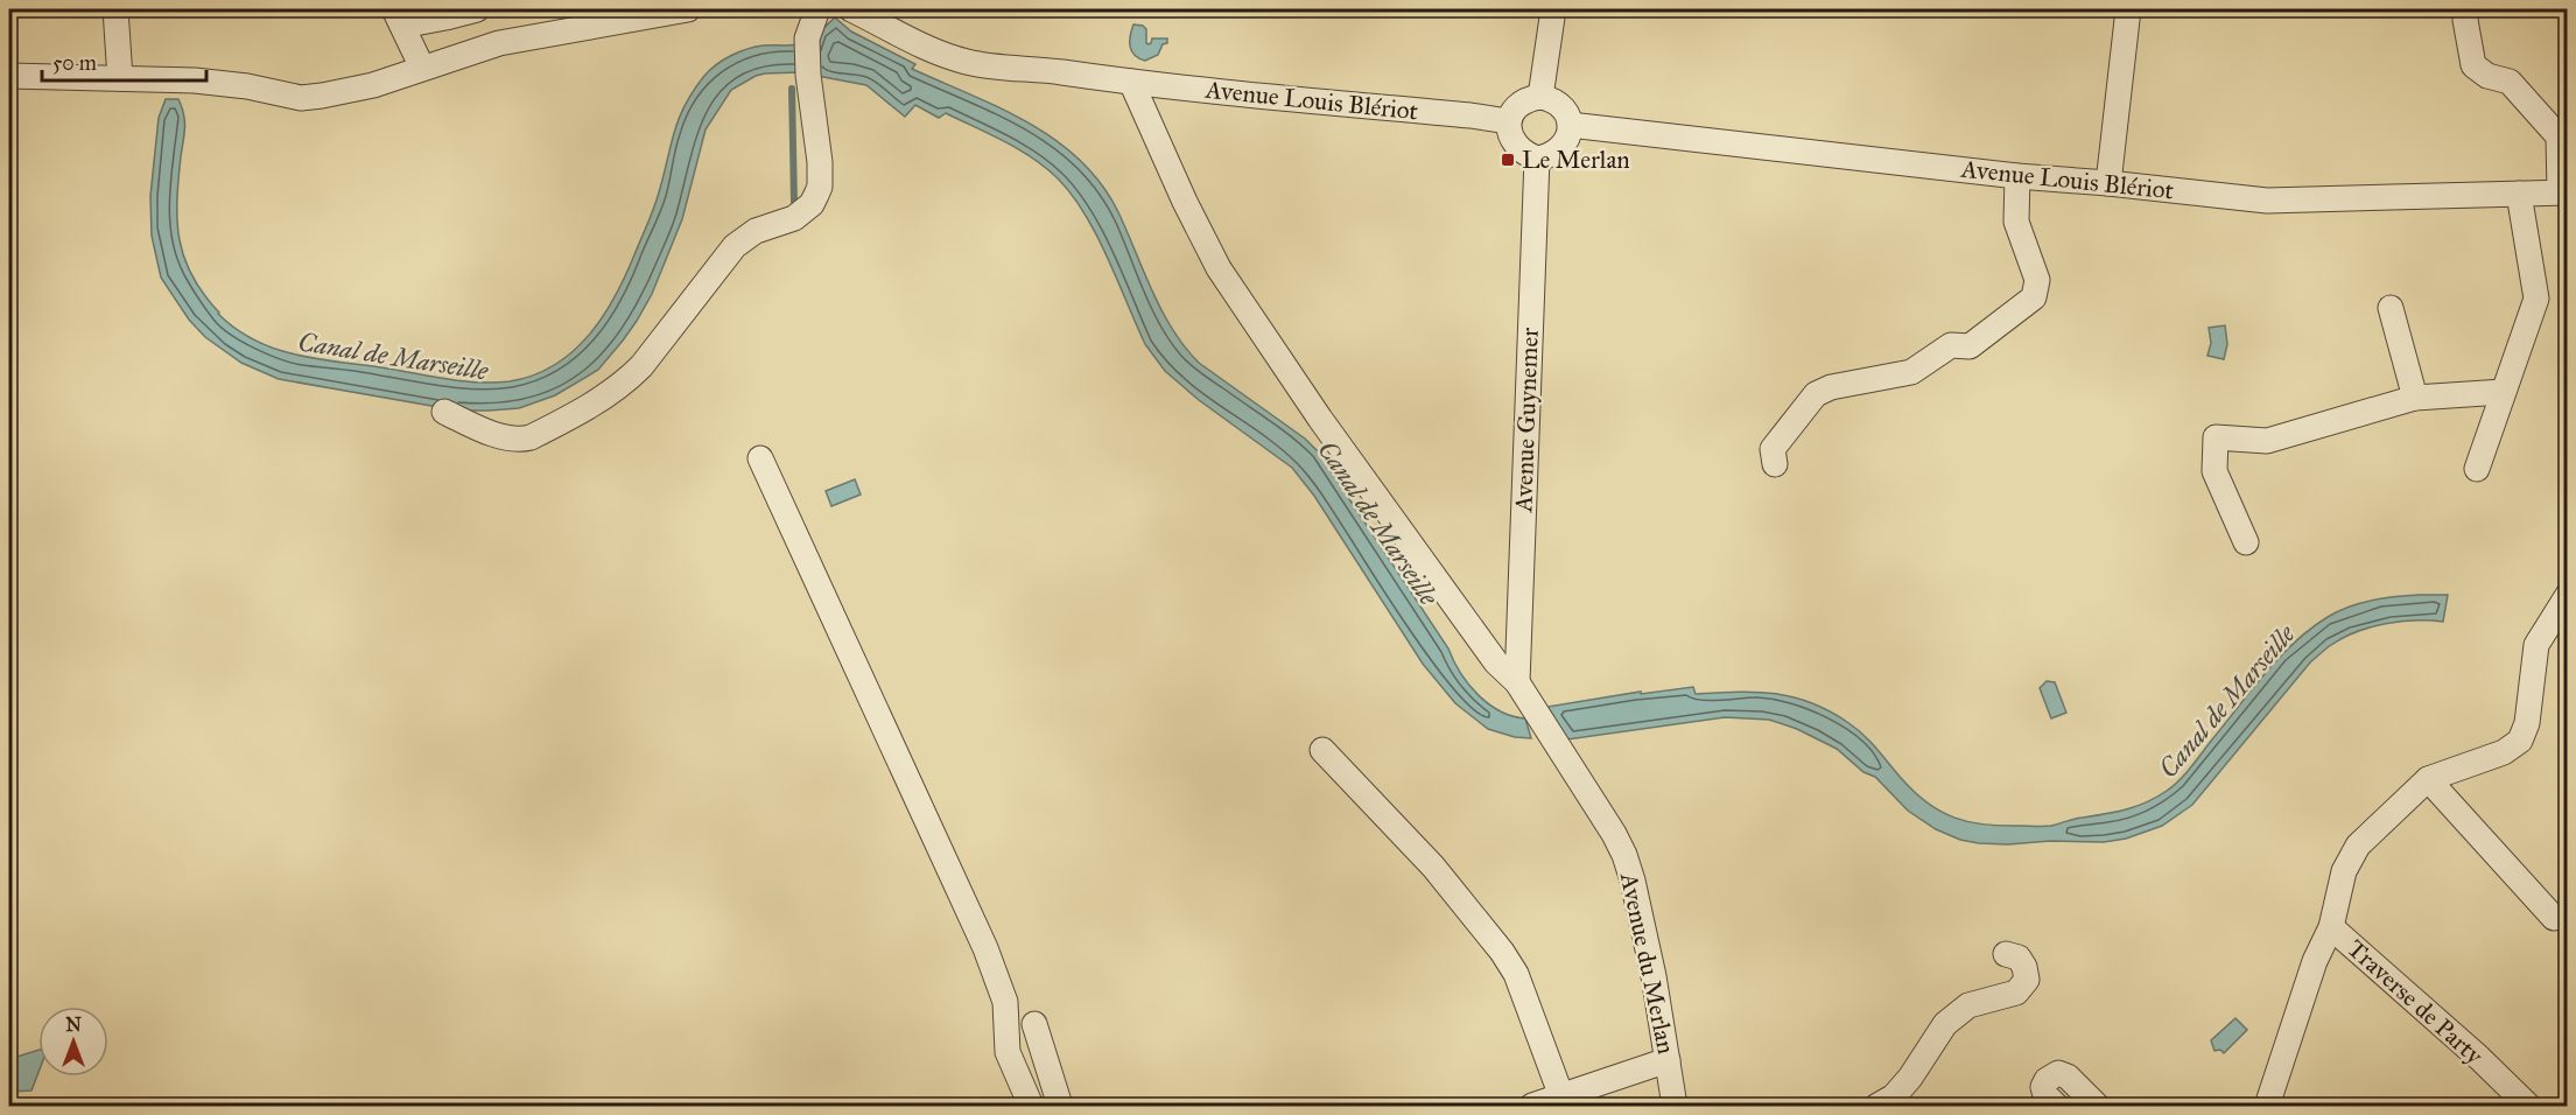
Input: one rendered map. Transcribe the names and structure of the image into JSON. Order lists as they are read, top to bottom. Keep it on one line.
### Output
{"streets":{"street":["Avenue Louis Blériot","Avenue Guynemer","Avenue du Merlan","Traverse de Party"]},"crossings":[["Avenue Louis Blériot","Avenue Guynemer"],["Avenue Louis Blériot","Avenue du Merlan"],["Avenue Guynemer","Avenue du Merlan"]],"water":["Canal de Marseille"],"places":{"transit":["Le Merlan"]},"scale_bar":"50 m","north":"top"}
